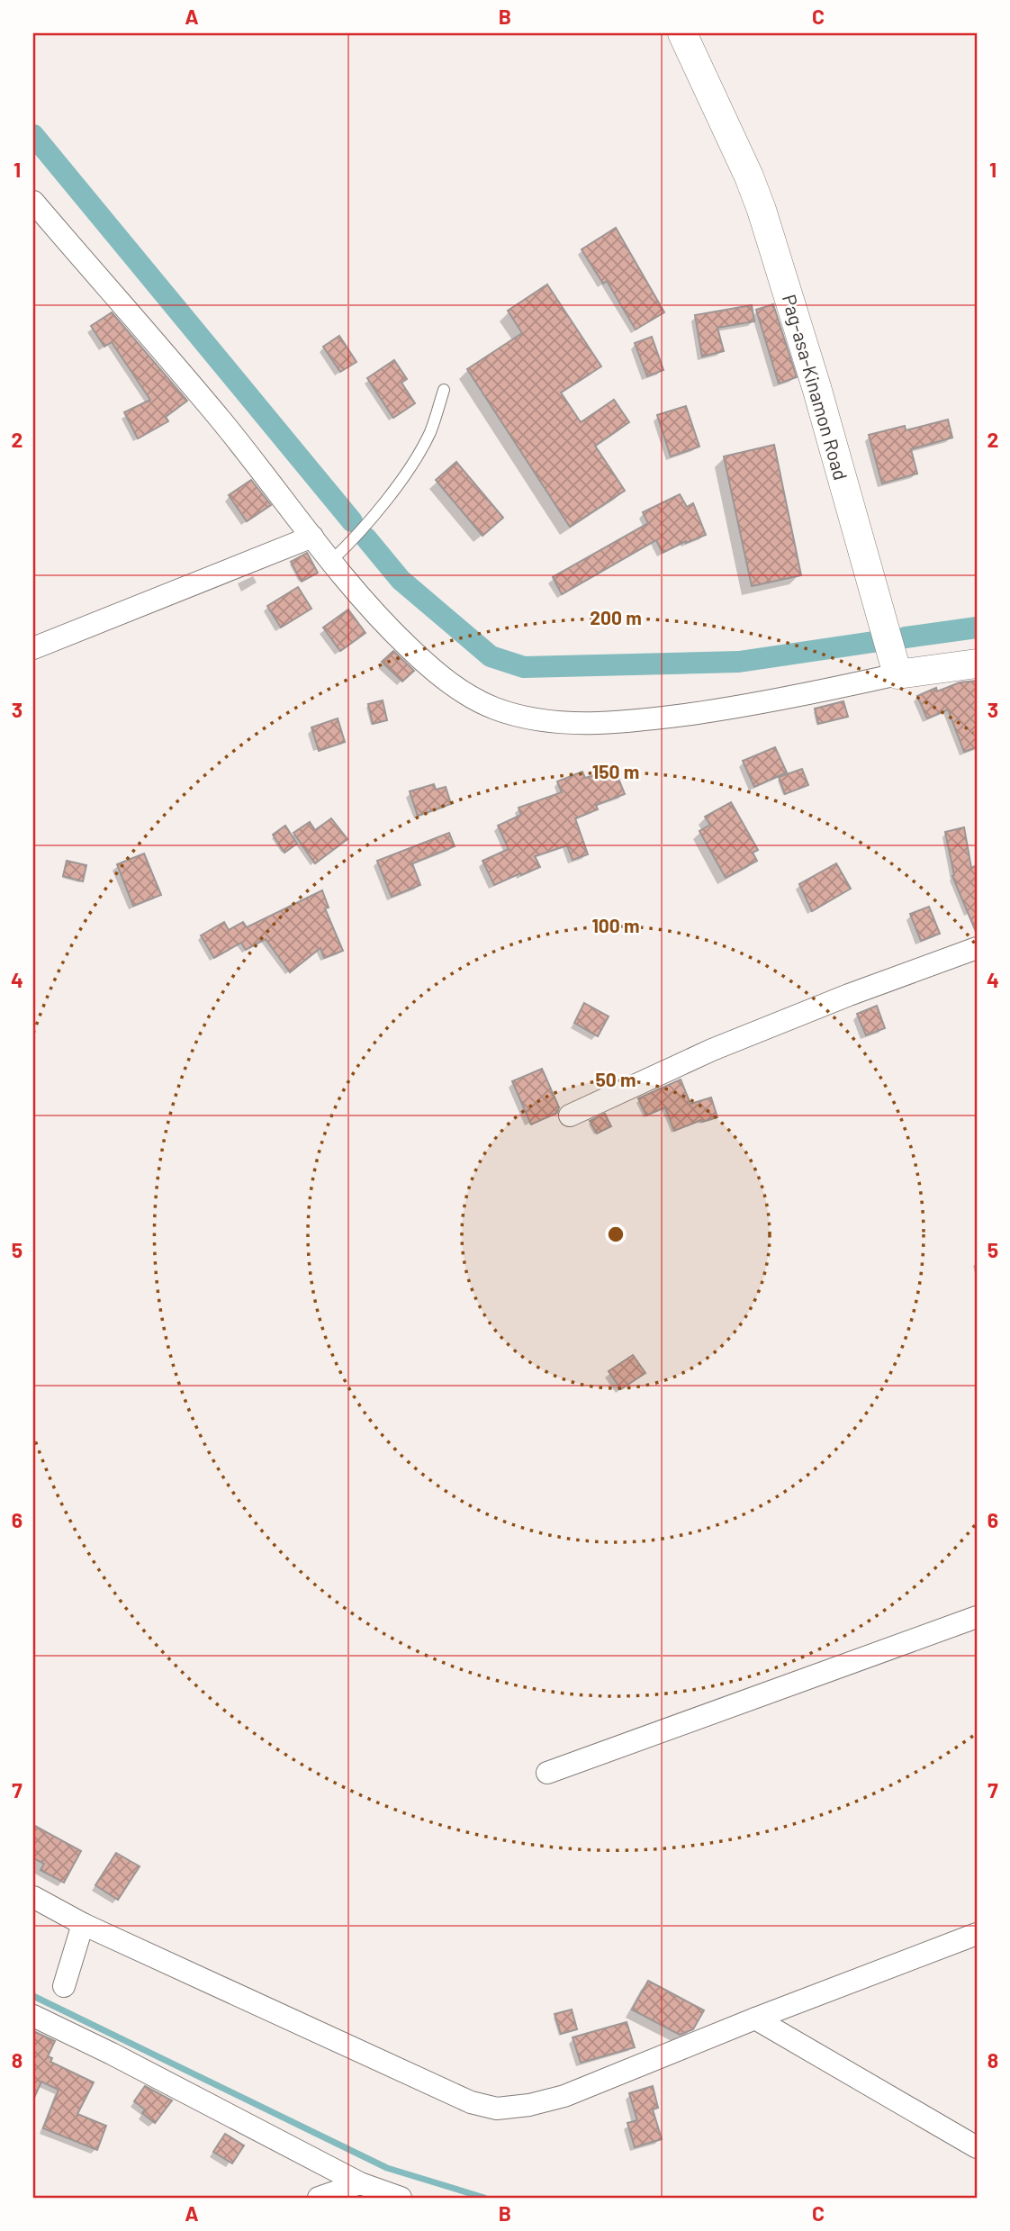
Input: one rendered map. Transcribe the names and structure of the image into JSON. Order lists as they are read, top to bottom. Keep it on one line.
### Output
{"streets":{"street":["Pag-asa-Kinamon Road"]},"grid":{"columns":["A","B","C"],"rows":["1","2","3","4","5","6","7","8"]},"rings":["200 m","150 m","100 m","50 m"]}
